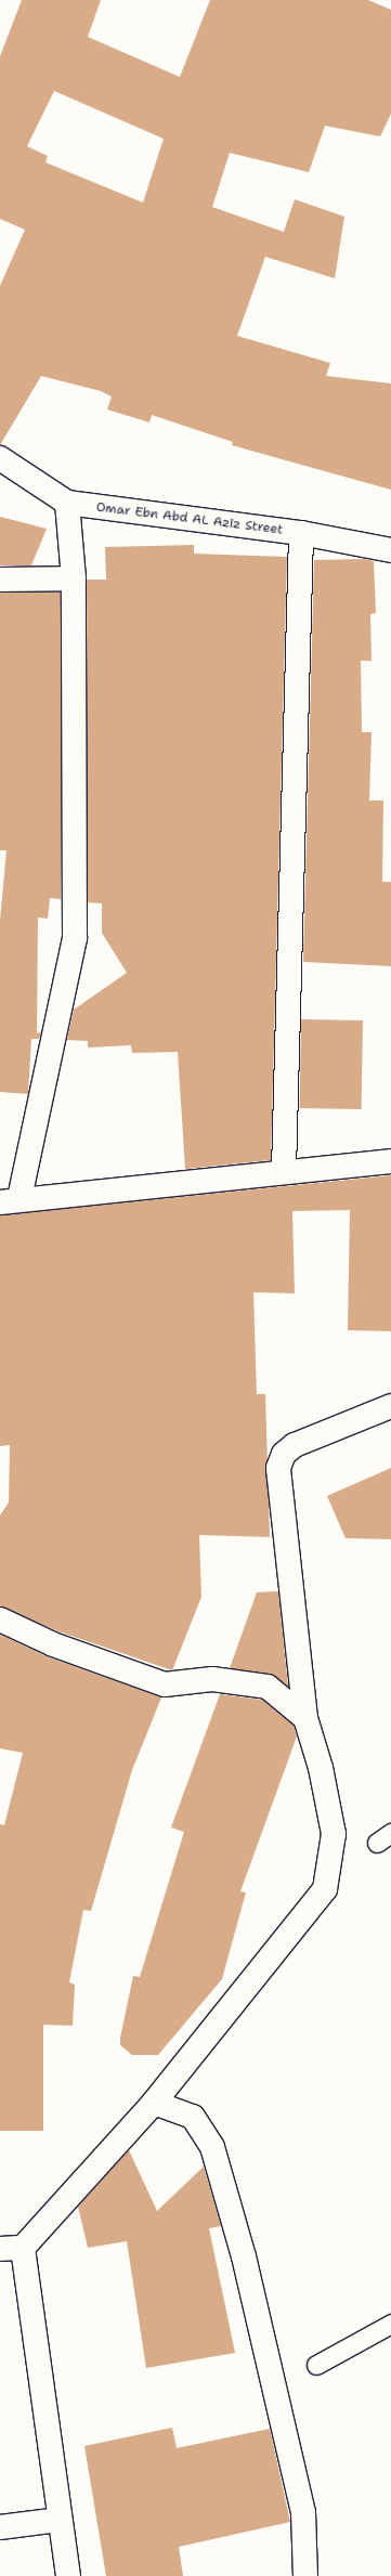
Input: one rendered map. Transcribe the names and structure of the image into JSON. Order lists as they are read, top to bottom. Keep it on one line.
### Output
{"streets":{"street":["Omar Ebn Abd AL Aziz Street"]}}
